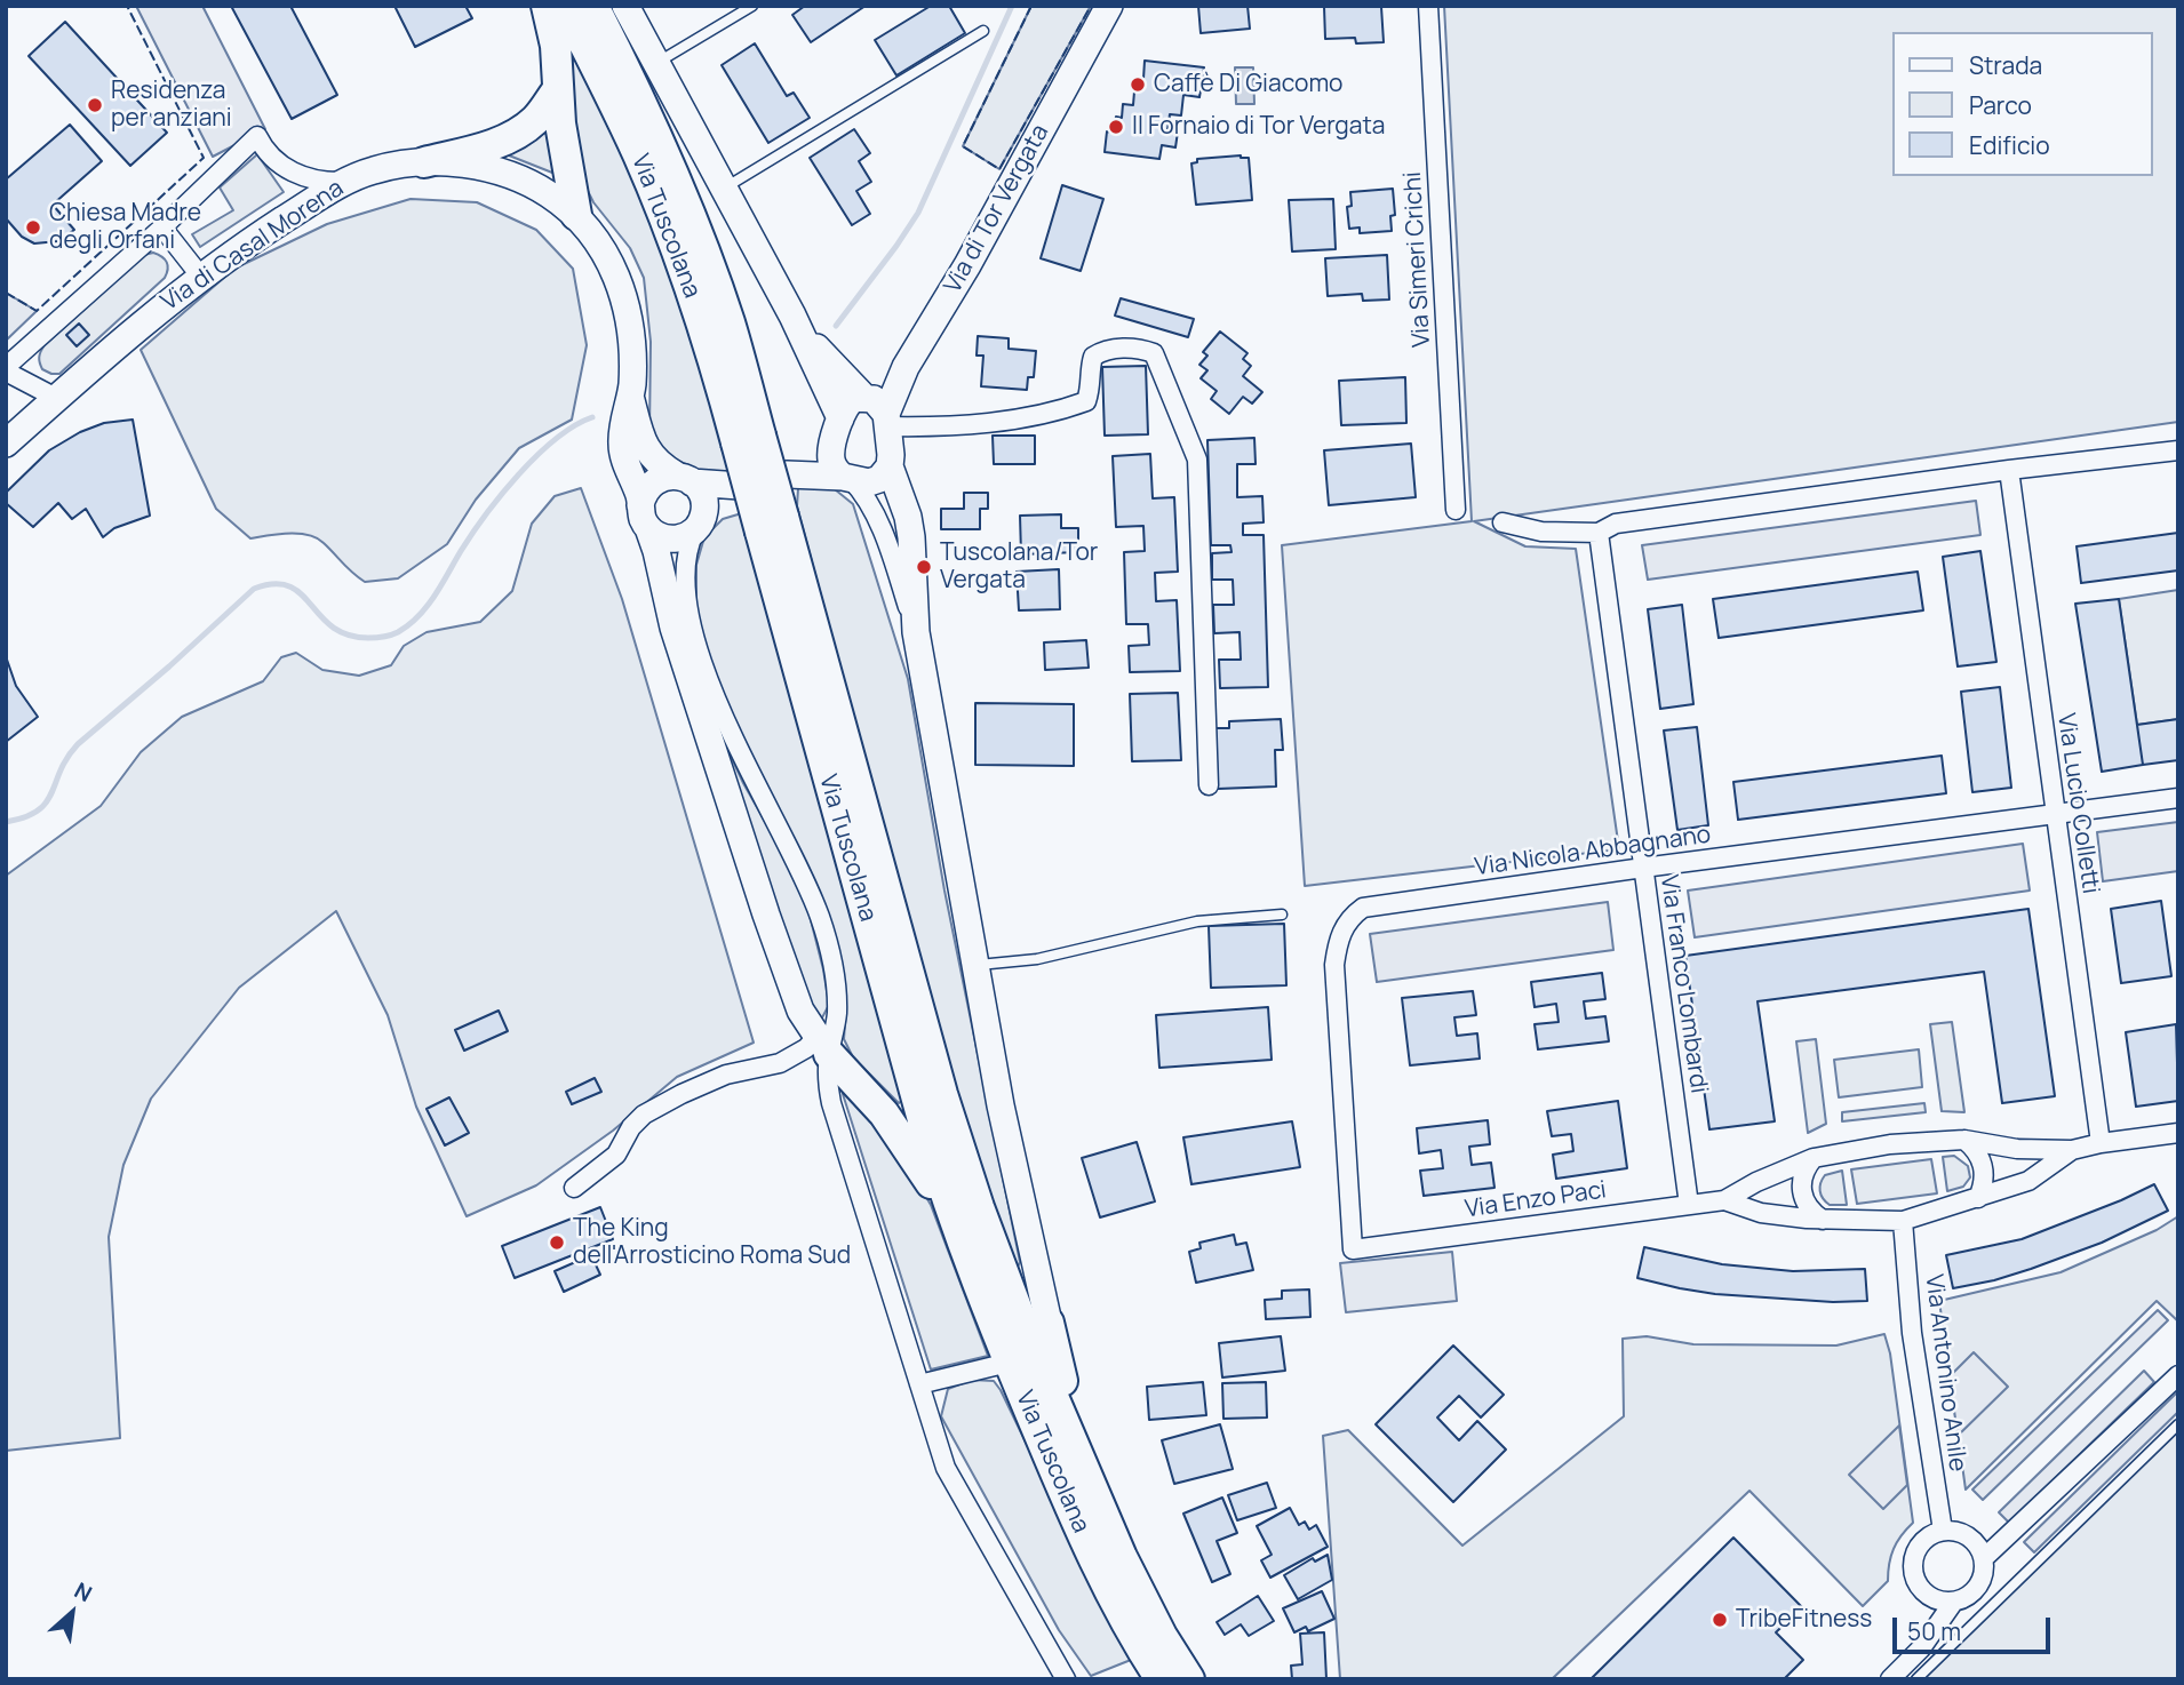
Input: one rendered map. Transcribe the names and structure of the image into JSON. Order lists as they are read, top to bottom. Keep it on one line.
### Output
{"streets":{"main road":["Via di Tor Vergata","Via Tuscolana","Via di Casal Morena"],"street":["Via Simeri Crichi","Via Lucio Colletti","Via Nicola Abbagnano","Via Franco Lombardi","Via Enzo Paci","Via Antonino Anile"]},"crossings":[["Via Tuscolana","Via di Casal Morena"],["Via Lucio Colletti","Via Nicola Abbagnano"],["Via Lucio Colletti","Via Enzo Paci"],["Via Nicola Abbagnano","Via Franco Lombardi"],["Via Nicola Abbagnano","Via Enzo Paci"],["Via Franco Lombardi","Via Enzo Paci"],["Via Enzo Paci","Via Antonino Anile"]],"places":["Caffè Di Giacomo","Residenza per anziani","Il Fornaio di Tor Vergata","Chiesa Madre degli Orfani","Tuscolana/Tor Vergata","The King dell'Arrosticino Roma Sud","TribeFitness"],"legend":["Strada","Parco","Edificio"],"scale_bar":"50 m","north":"top right"}
